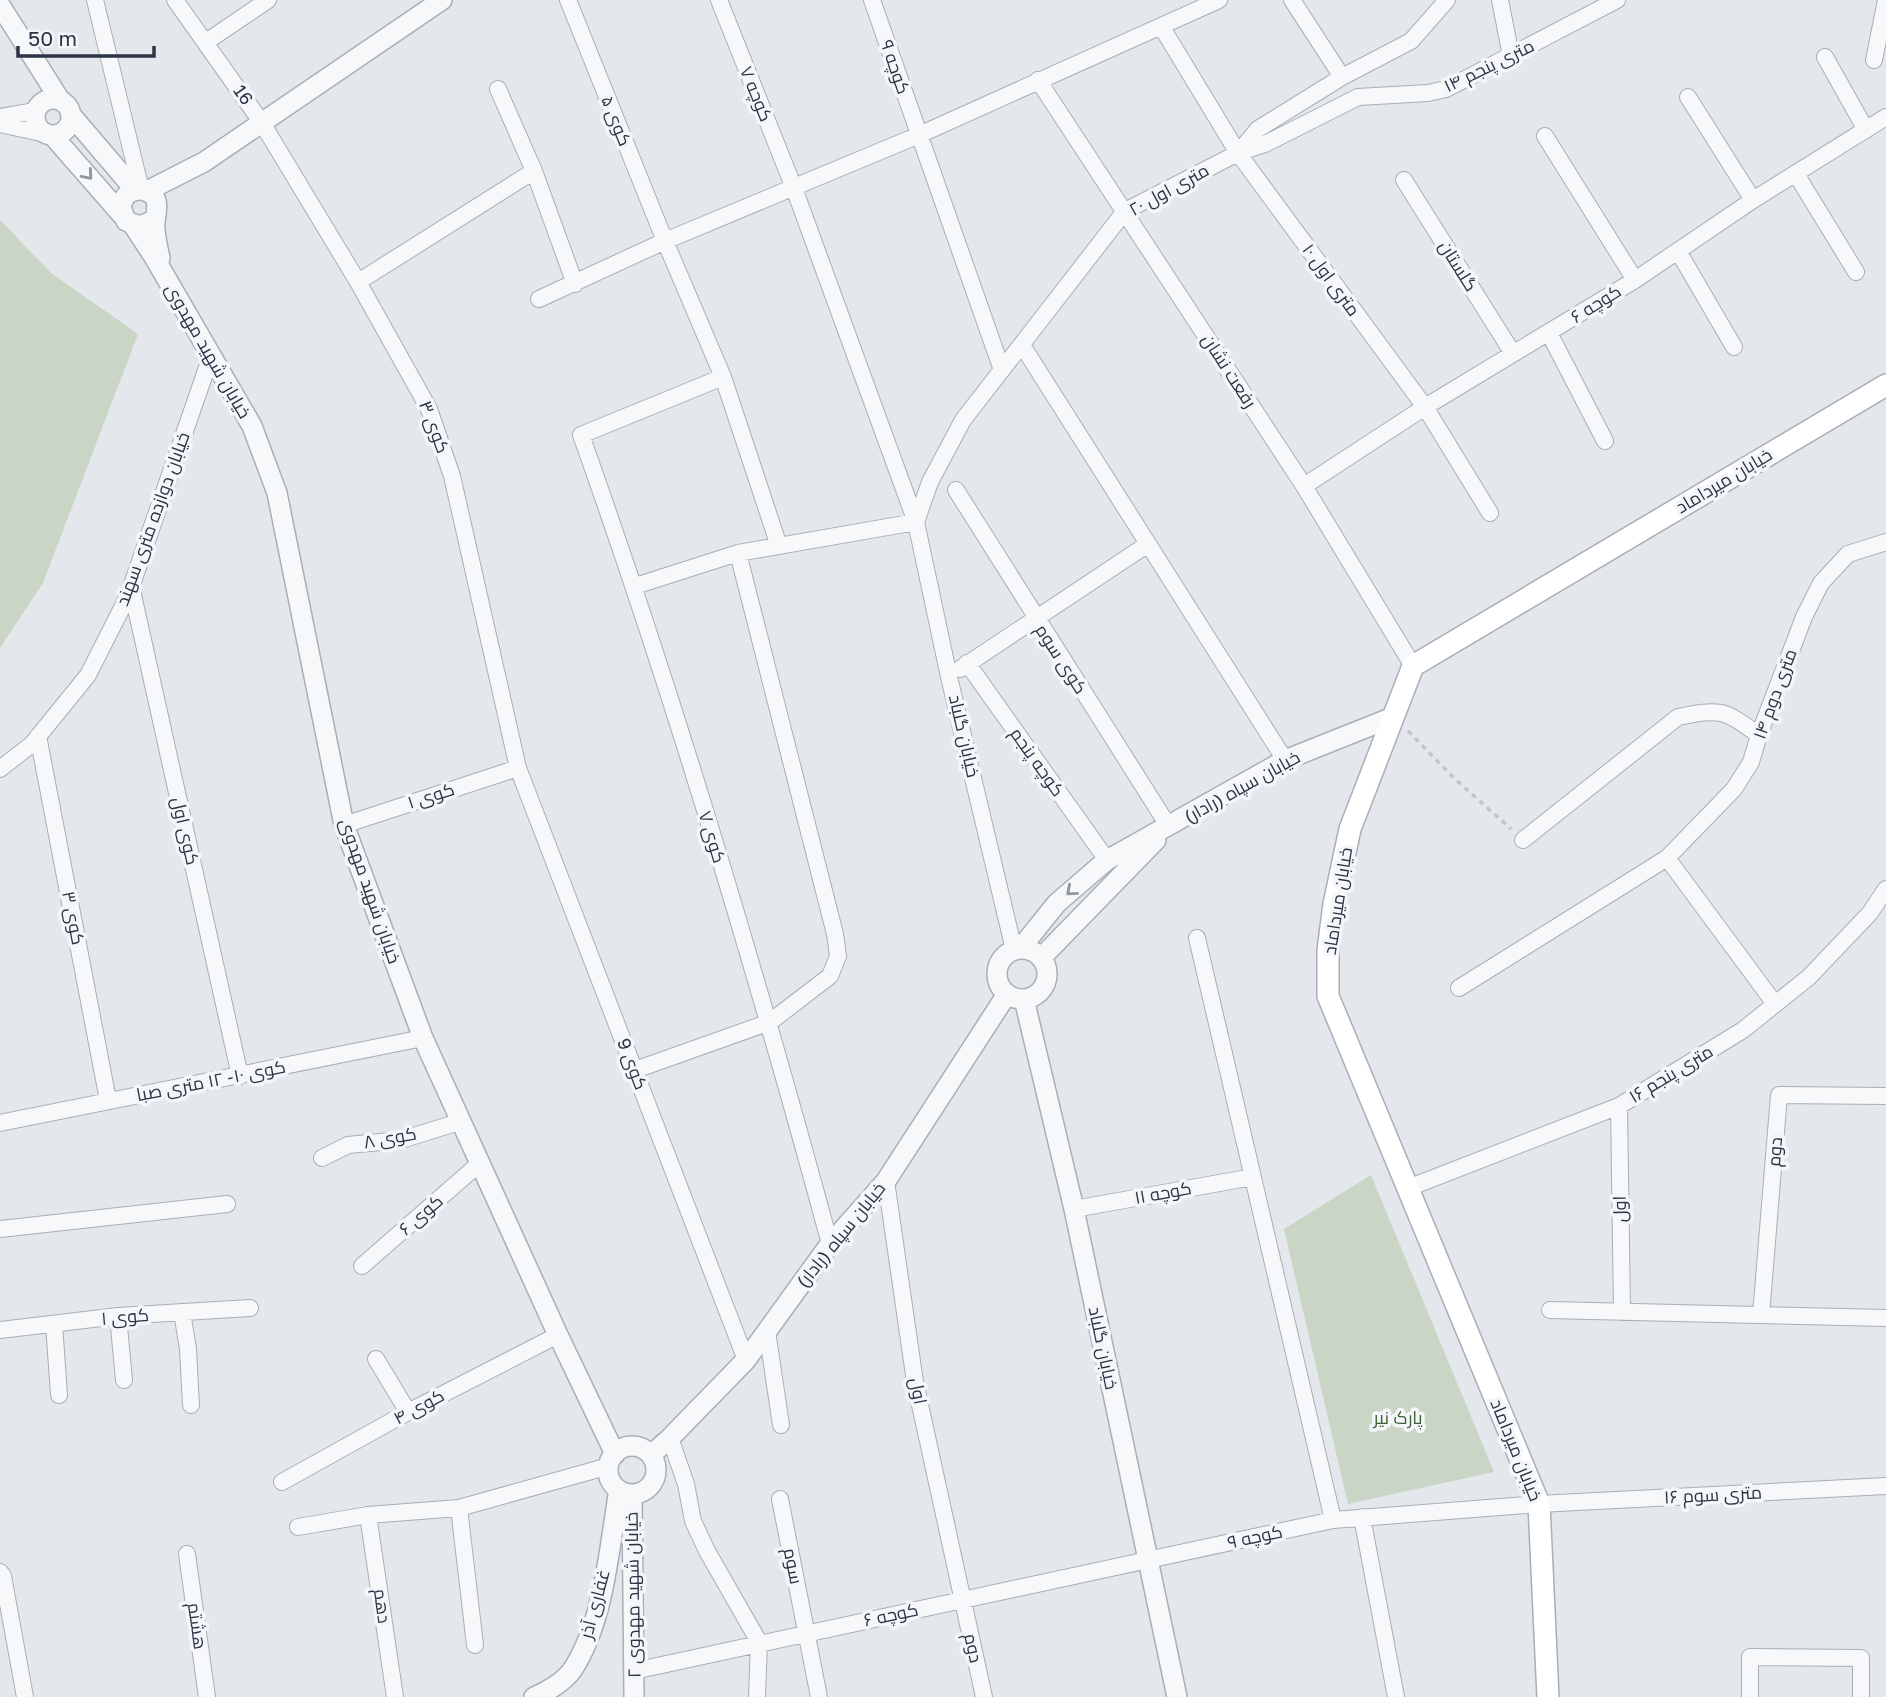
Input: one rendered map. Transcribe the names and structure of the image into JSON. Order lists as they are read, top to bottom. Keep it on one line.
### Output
{"streets":{"main road":["خیابان میرداماد"],"street":["۱۴ متری پنجم","کوچه ۹","کوچه ۷","16","کوی ۵","۲۰ متری اول","گلستان","۱۰ متری اول","کوچه ۶","خیابان شهید مهدوی","رفعت نشان","کوی ۳","خیابان دوازده متری سهند","کوی سوم","۱۴ متری دوم","خیابان گلباد","کوچه پنجم","خیابان سپاه (رادار)","کوی ۱","کوی اول","کوی ۷","کوی 9","۱۶ متری پنجم","کوی ۱۰- ۱۲ متری صبا","کوی ۸","دوم","کوچه ۱۱","اول","کوی ۶","کوی ۴","۱۶ متری سوم","سوم","خیابان شهید مهدوی ۲","غفاری آذر","دهم","هشتم"]},"crossings":[["۱۴ متری پنجم","۲۰ متری اول"],["۱۴ متری پنجم","۱۰ متری اول"],["کوچه ۹","۲۰ متری اول"],["کوچه ۹","کوچه ۶"],["کوچه ۹","خیابان گلباد"],["کوچه ۹","۱۶ متری سوم"],["کوچه ۷","۲۰ متری اول"],["کوچه ۷","خیابان گلباد"],["16","کوی ۳"],["کوی ۵","کوی ۷"],["۲۰ متری اول","۱۰ متری اول"],["۲۰ متری اول","رفعت نشان"],["۲۰ متری اول","خیابان گلباد"],["گلستان","کوچه ۶"],["۱۰ متری اول","کوچه ۶"],["کوچه ۶","رفعت نشان"],["کوچه ۶","خیابان گلباد"],["کوچه ۶","دوم"],["کوچه ۶","اول"],["کوچه ۶","سوم"],["کوچه ۶","خیابان شهید مهدوی ۲"],["خیابان شهید مهدوی","خیابان دوازده متری سهند"],["خیابان شهید مهدوی","خیابان سپاه (رادار)"],["خیابان شهید مهدوی","کوی ۱"],["خیابان شهید مهدوی","کوی ۱۰- ۱۲ متری صبا"],["خیابان شهید مهدوی","کوی ۸"],["خیابان شهید مهدوی","کوی ۶"],["خیابان شهید مهدوی","کوی ۴"],["خیابان شهید مهدوی","خیابان شهید مهدوی ۲"],["خیابان شهید مهدوی","غفاری آذر"],["رفعت نشان","خیابان میرداماد"],["کوی ۳","خیابان دوازده متری سهند"],["کوی ۳","کوی ۱"],["کوی ۳","کوی 9"],["کوی ۳","کوی ۱۰- ۱۲ متری صبا"],["خیابان میرداماد","خیابان سپاه (رادار)"],["خیابان میرداماد","۱۶ متری پنجم"],["خیابان میرداماد","۱۶ متری سوم"],["خیابان دوازده متری سهند","کوی اول"],["کوی سوم","خیابان سپاه (رادار)"],["خیابان گلباد","خیابان سپاه (رادار)"],["خیابان گلباد","کوچه ۱۱"],["کوچه پنجم","خیابان سپاه (رادار)"],["خیابان سپاه (رادار)","کوی ۷"],["خیابان سپاه (رادار)","کوی 9"],["خیابان سپاه (رادار)","اول"],["خیابان سپاه (رادار)","خیابان شهید مهدوی ۲"],["خیابان سپاه (رادار)","غفاری آذر"],["کوی ۱","کوی 9"],["کوی اول","کوی ۱۰- ۱۲ متری صبا"],["۱۶ متری پنجم","اول"],["دوم","اول"],["خیابان شهید مهدوی ۲","غفاری آذر"]],"parks":["پارک نیر"],"scale_bar":"50 m"}
